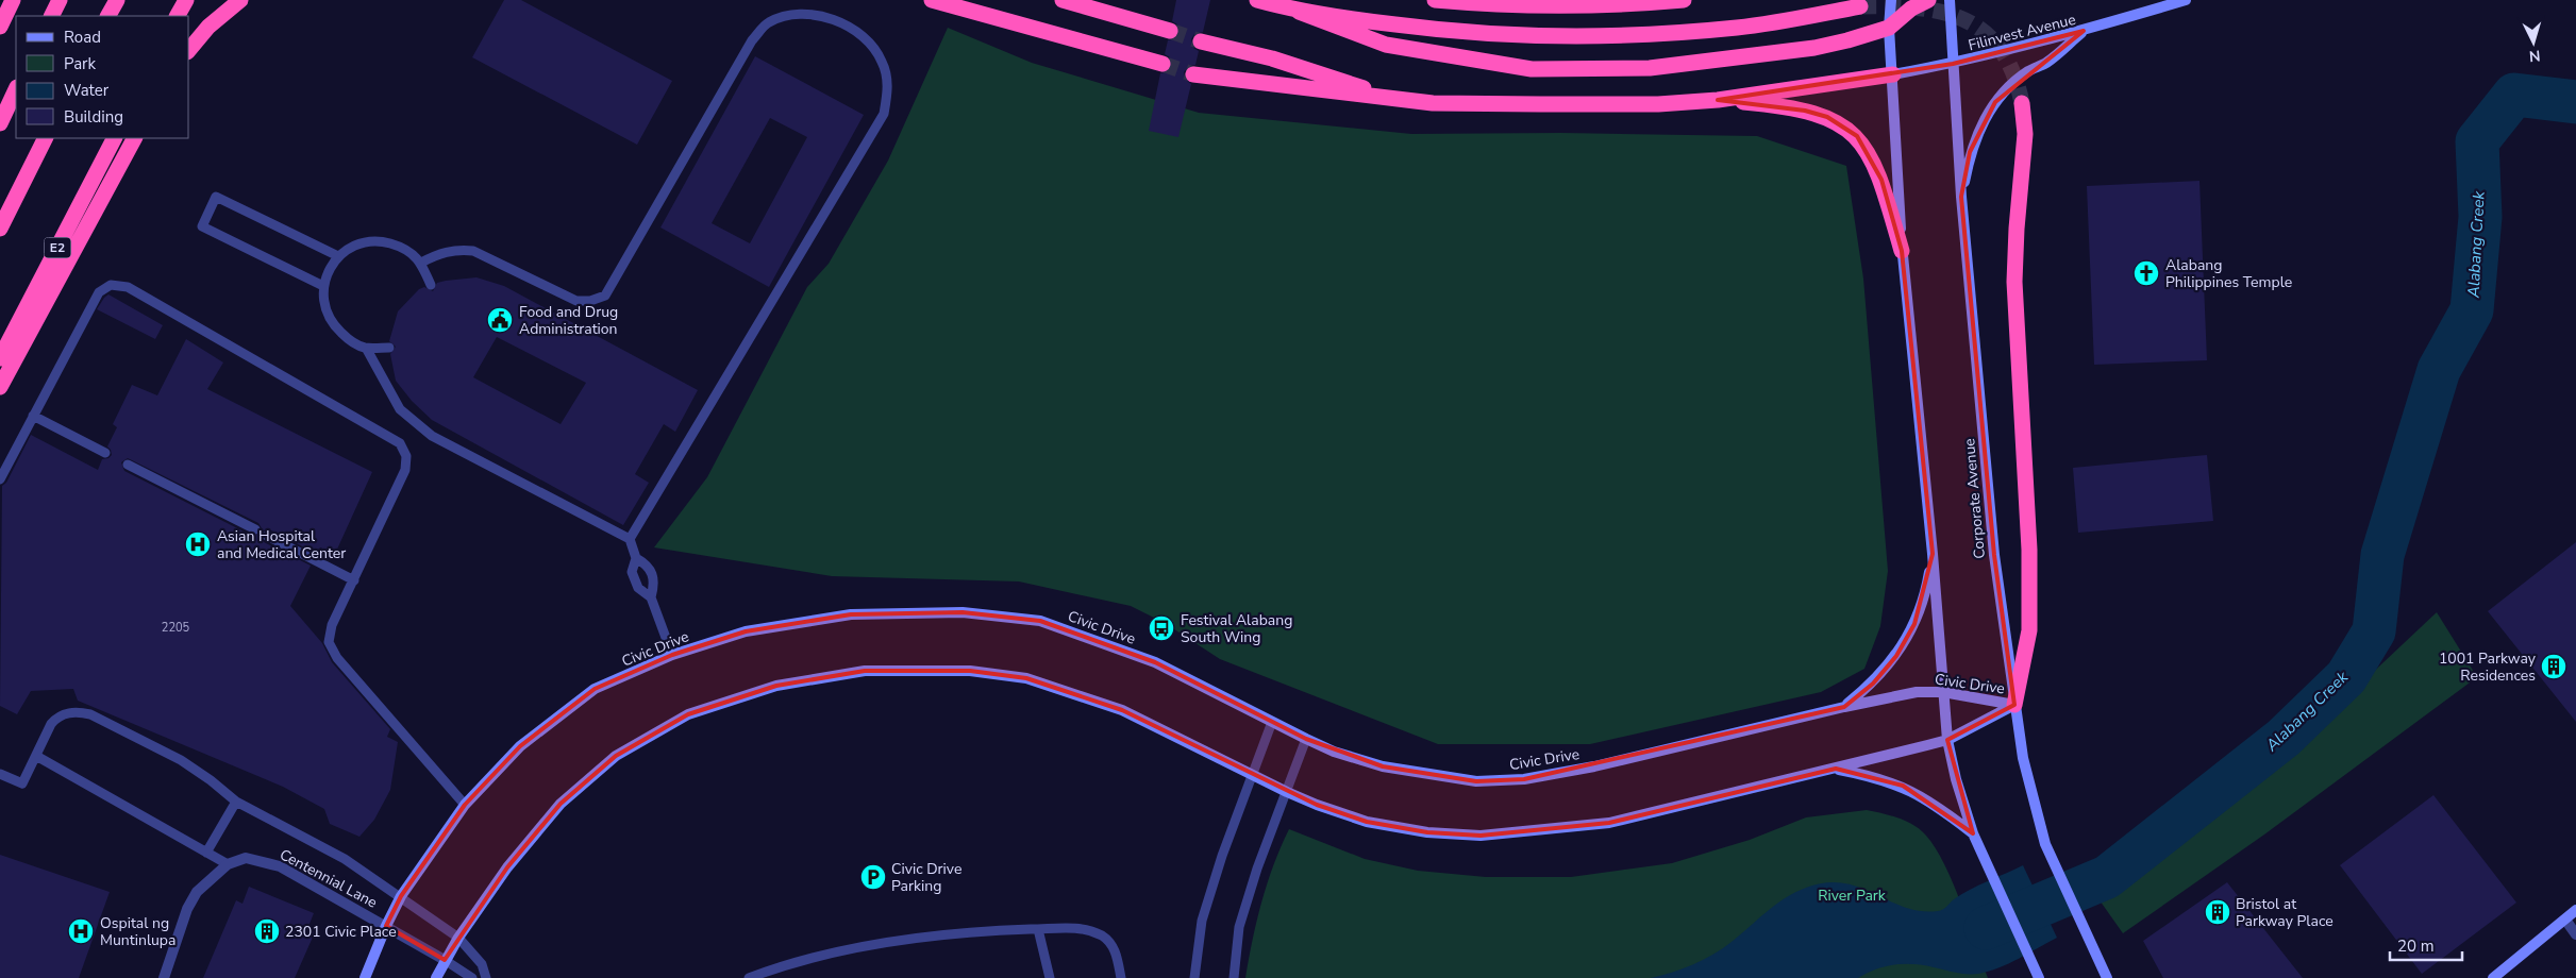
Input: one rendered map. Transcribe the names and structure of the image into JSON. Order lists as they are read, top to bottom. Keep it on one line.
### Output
{"streets":{"highway":["E2"],"main road":["Filinvest Avenue","Corporate Avenue","Civic Drive"],"street":["Centennial Lane"]},"crossings":[["Filinvest Avenue","Corporate Avenue"],["Corporate Avenue","Civic Drive"],["Civic Drive","Centennial Lane"]],"water":["Alabang Creek"],"parks":["River Park"],"places":{"church":["Alabang Philippines Temple"],"public building":["Food and Drug Administration"],"hospital":["Asian Hospital and Medical Center","Ospital ng Muntinlupa"],"bus stop":["Festival Alabang South Wing"],"building":["1001 Parkway Residences","Bristol at Parkway Place","2301 Civic Place"],"parking":["Civic Drive Parking"]},"house_numbers":["2205"],"legend":["Road","Park","Water","Building"],"scale_bar":"20 m","north":"bottom"}
